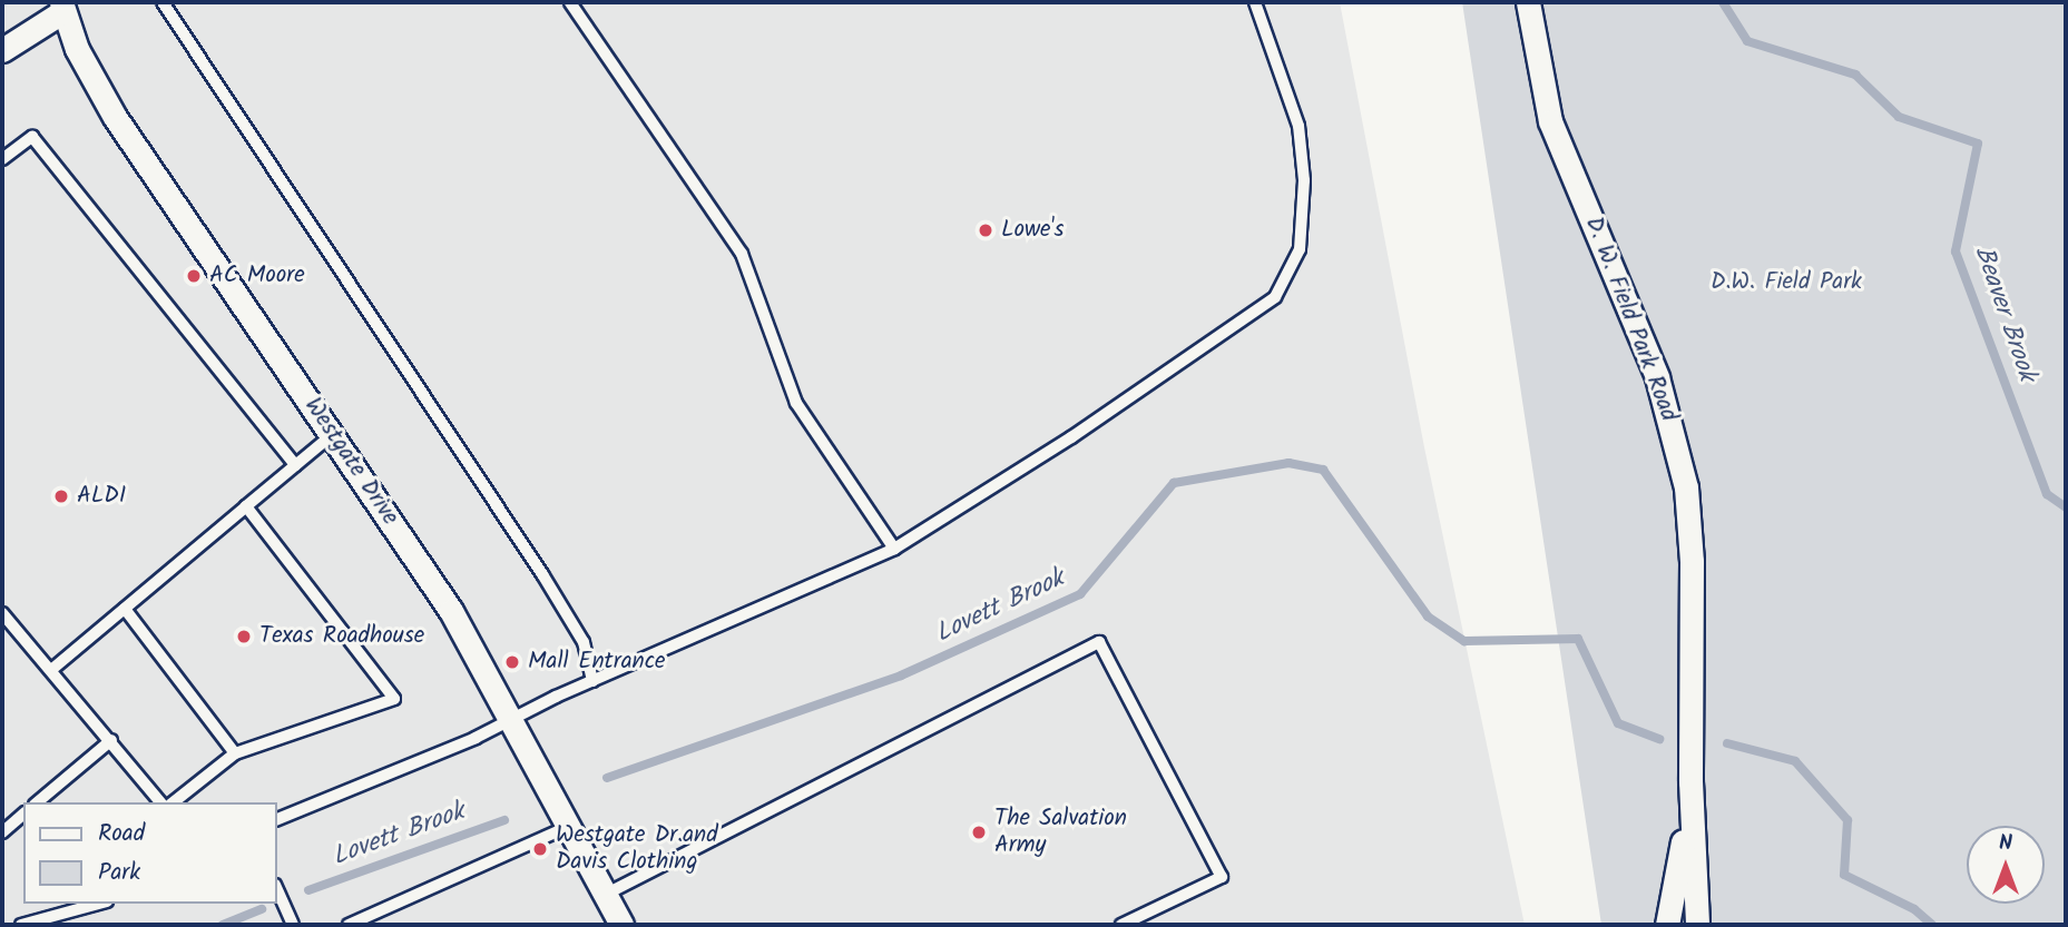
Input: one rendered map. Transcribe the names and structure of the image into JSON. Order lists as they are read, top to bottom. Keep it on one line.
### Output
{"streets":{"street":["D. W. Field Park Road","Westgate Drive"]},"water":["Beaver Brook","Lovett Brook"],"parks":["D.W. Field Park"],"places":["Lowe's","AC Moore","ALDI","Texas Roadhouse","Mall Entrance","The Salvation Army","Westgate Dr.and Davis Clothing"],"legend":["Road","Park"],"north":"top"}
